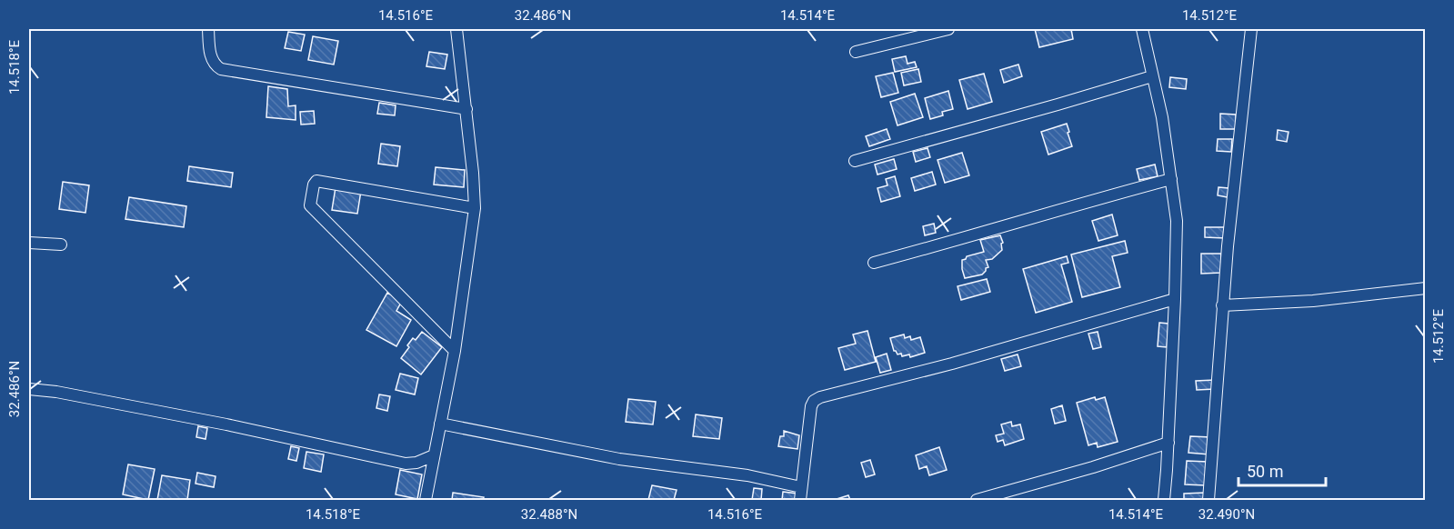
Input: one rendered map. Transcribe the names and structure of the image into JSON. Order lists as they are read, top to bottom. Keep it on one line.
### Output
{"scale_bar":"50 m","coordinates":["14.516°E","32.486°N","14.514°E","14.512°E","14.518°E","32.488°N","32.490°N"]}
